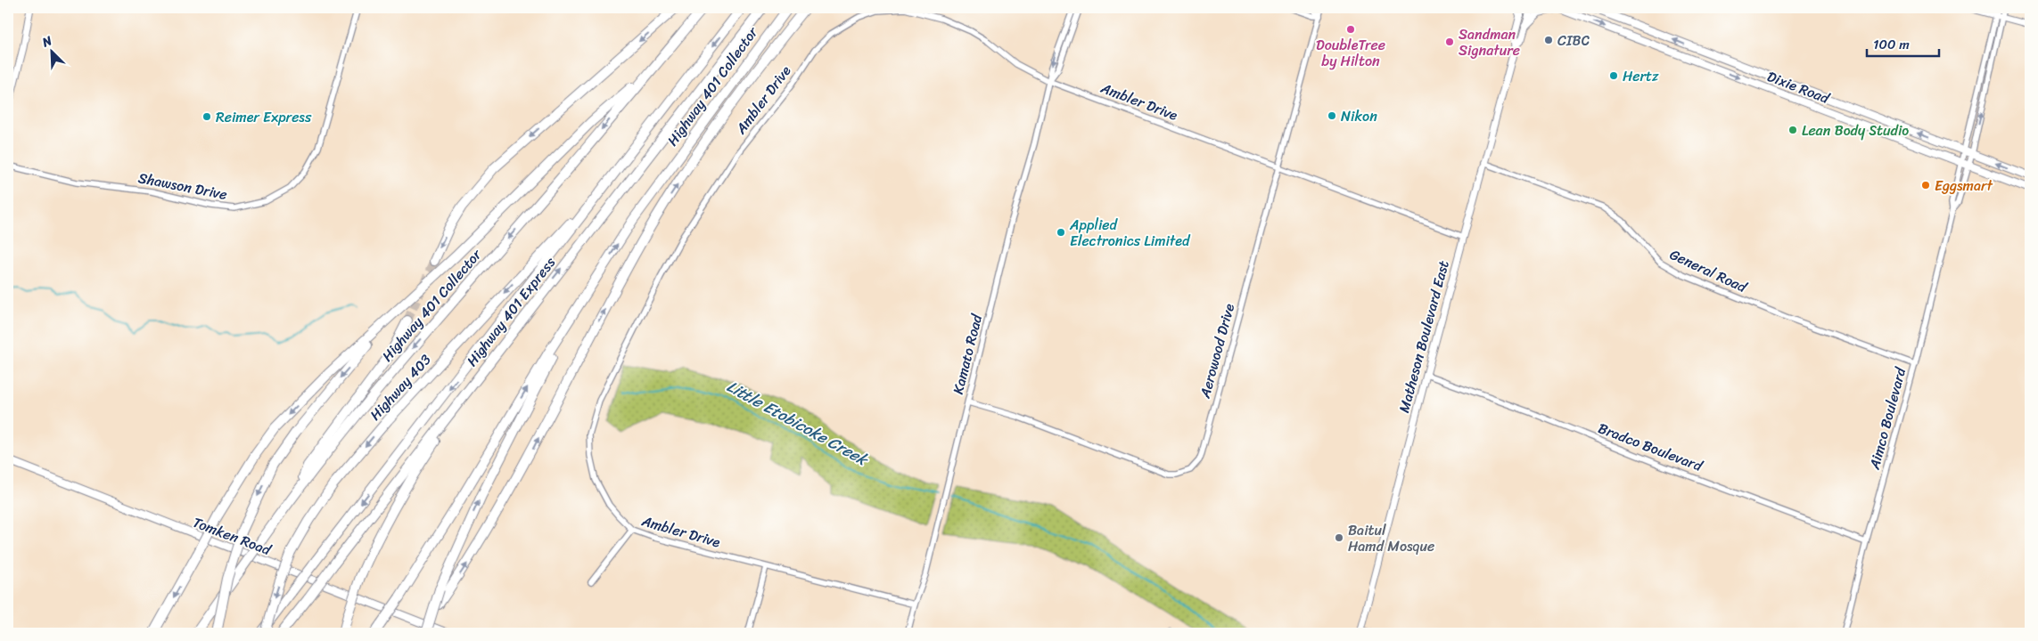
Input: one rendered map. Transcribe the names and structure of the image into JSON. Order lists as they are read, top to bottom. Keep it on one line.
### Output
{"streets":{"highway":["Highway 401 Collector","Highway 401 Express","Highway 403"],"main road":["Dixie Road","Tomken Road"],"street":["Ambler Drive","Shawson Drive","General Road","Matheson Boulevard East","Aerowood Drive","Kamato Road","Aimco Boulevard","Bradco Boulevard"]},"crossings":[["Dixie Road","Aimco Boulevard"],["Ambler Drive","Matheson Boulevard East"],["Ambler Drive","Aerowood Drive"],["Ambler Drive","Kamato Road"],["General Road","Matheson Boulevard East"],["General Road","Aimco Boulevard"],["Highway 401 Express","Highway 403"],["Matheson Boulevard East","Bradco Boulevard"],["Aerowood Drive","Kamato Road"],["Aimco Boulevard","Bradco Boulevard"]],"water":["Little Etobicoke Creek"],"places":["DoubleTree by Hilton","CIBC","Sandman Signature","Hertz","Nikon","Reimer Express","Lean Body Studio","Eggsmart","Applied Electronics Limited","Baitul Hamd Mosque"],"scale_bar":"100 m","north":"top left"}
